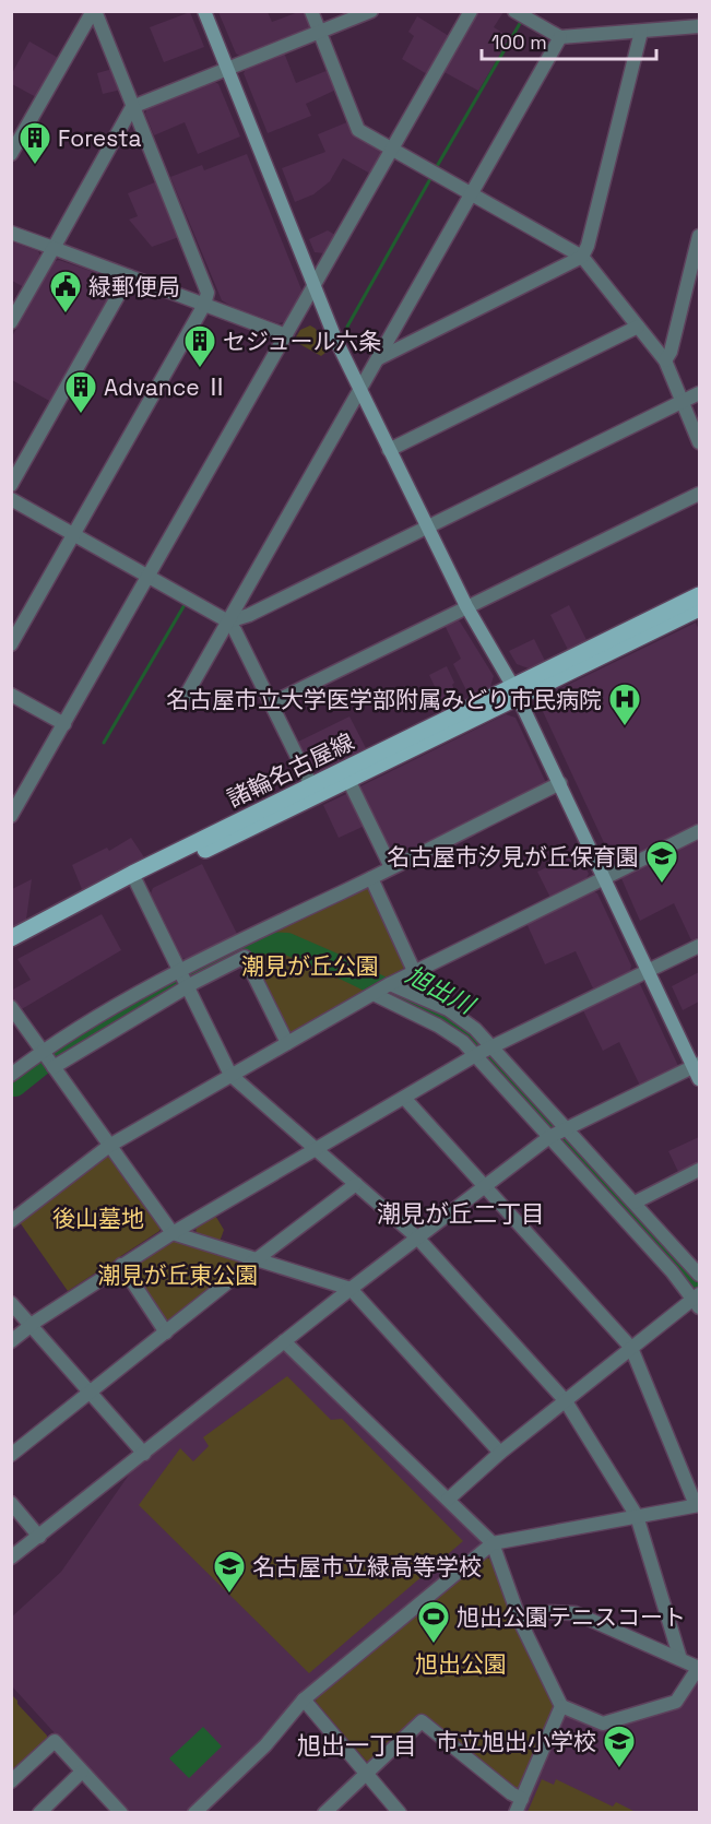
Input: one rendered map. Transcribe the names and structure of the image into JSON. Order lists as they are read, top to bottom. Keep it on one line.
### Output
{"streets":{"main road":["諸輪名古屋線"]},"districts":["潮見が丘二丁目","旭出一丁目"],"water":["旭出川"],"parks":["潮見が丘公園","後山墓地","潮見が丘東公園","旭出公園"],"places":{"building":["Foresta","セジュール六条","Advance Ⅱ"],"public building":["緑郵便局"],"hospital":["名古屋市立大学医学部附属みどり市民病院"],"school or university":["名古屋市汐見が丘保育園","名古屋市立緑高等学校","市立旭出小学校"],"sports":["旭出公園テニスコート"]},"scale_bar":"100 m"}
